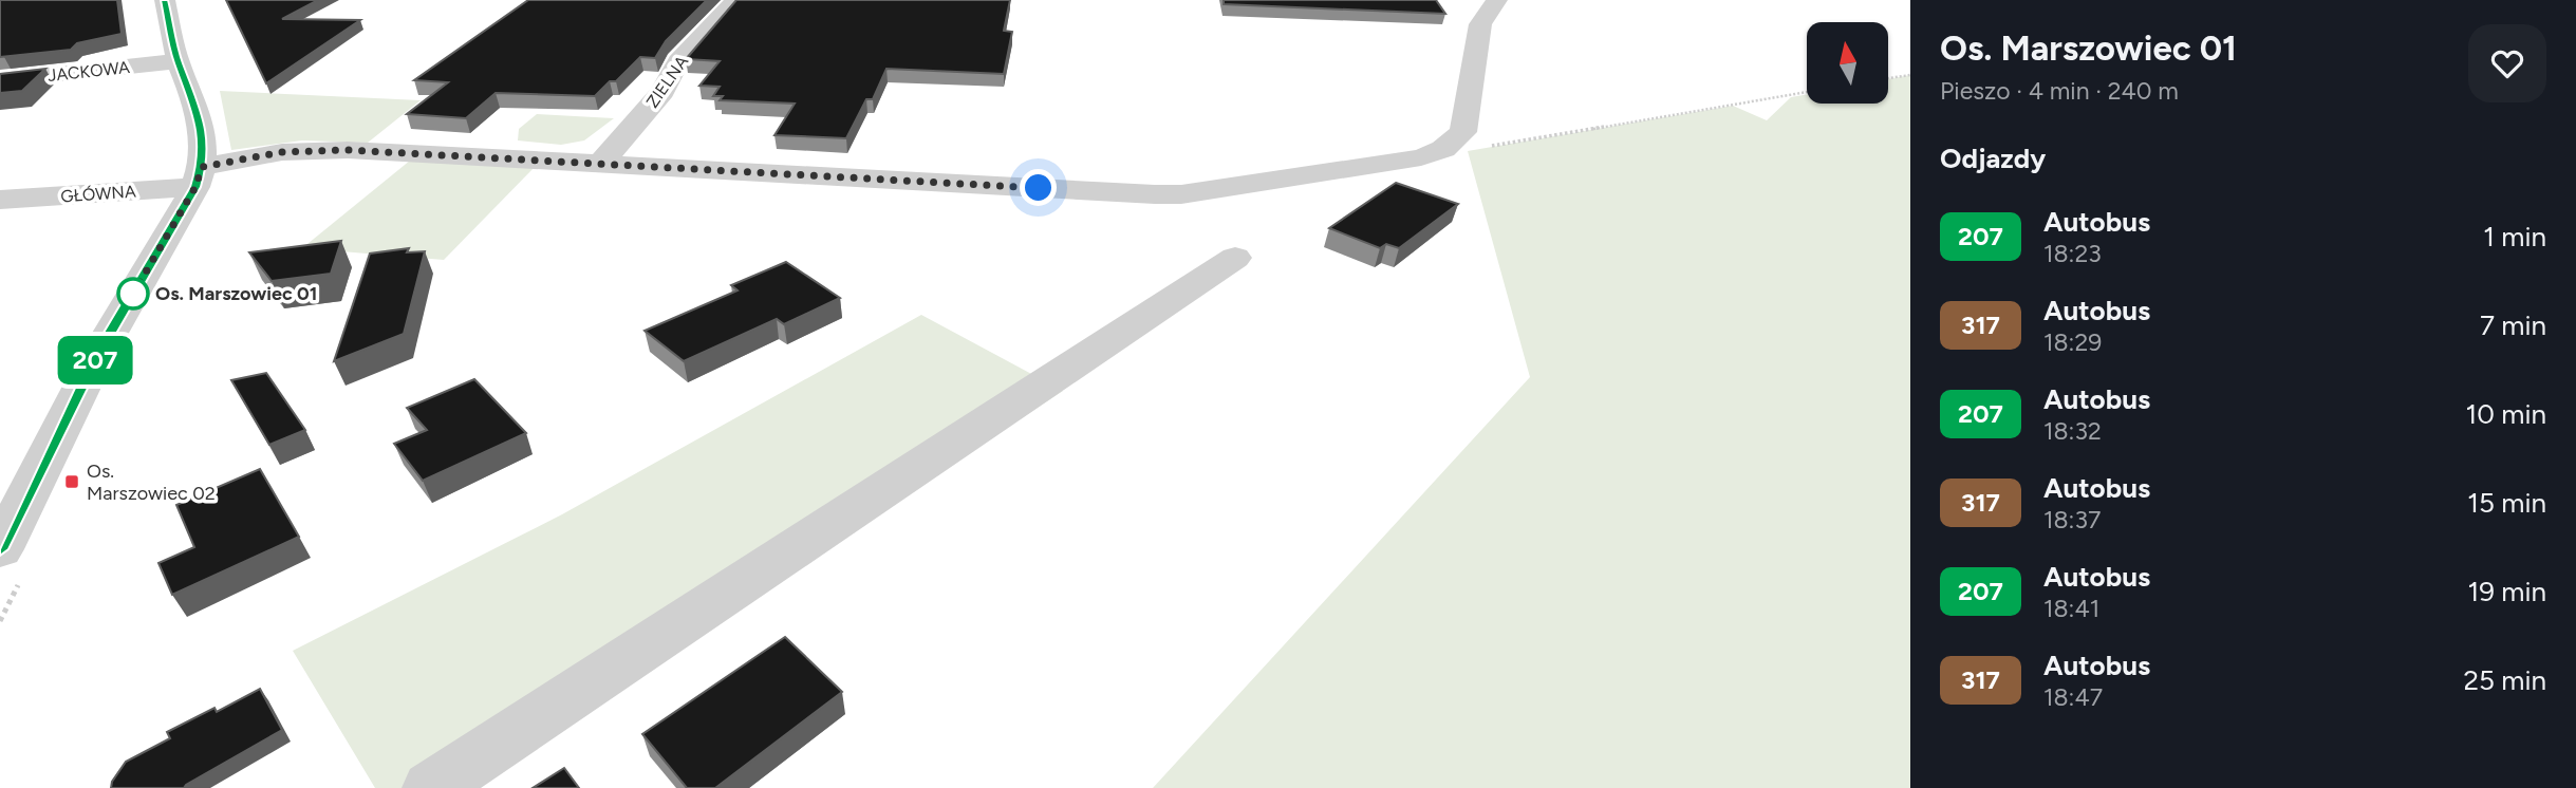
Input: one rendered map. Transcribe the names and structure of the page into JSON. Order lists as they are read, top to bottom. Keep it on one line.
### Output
{"streets":{"street":["JACKOWA","ZIELNA","GŁÓWNA"]},"crossings":[["ZIELNA","GŁÓWNA"]],"places":{"other":["Os. Marszowiec 01"],"transit":["Os. Marszowiec 02"]},"lines":["bus line 207"],"north":"top","page":{"on_map":"207","heading":[["Os. Marszowiec 01","Pieszo · 4 min · 240 m"],"Odjazdy"],"list":[{"mark":"207","name":"Autobus","note":"18:23","value":"1 min"},{"mark":"317","name":"Autobus","note":"18:29","value":"7 min"},{"mark":"207","name":"Autobus","note":"18:32","value":"10 min"},{"mark":"317","name":"Autobus","note":"18:37","value":"15 min"},{"mark":"207","name":"Autobus","note":"18:41","value":"19 min"},{"mark":"317","name":"Autobus","note":"18:47","value":"25 min"}]}}
